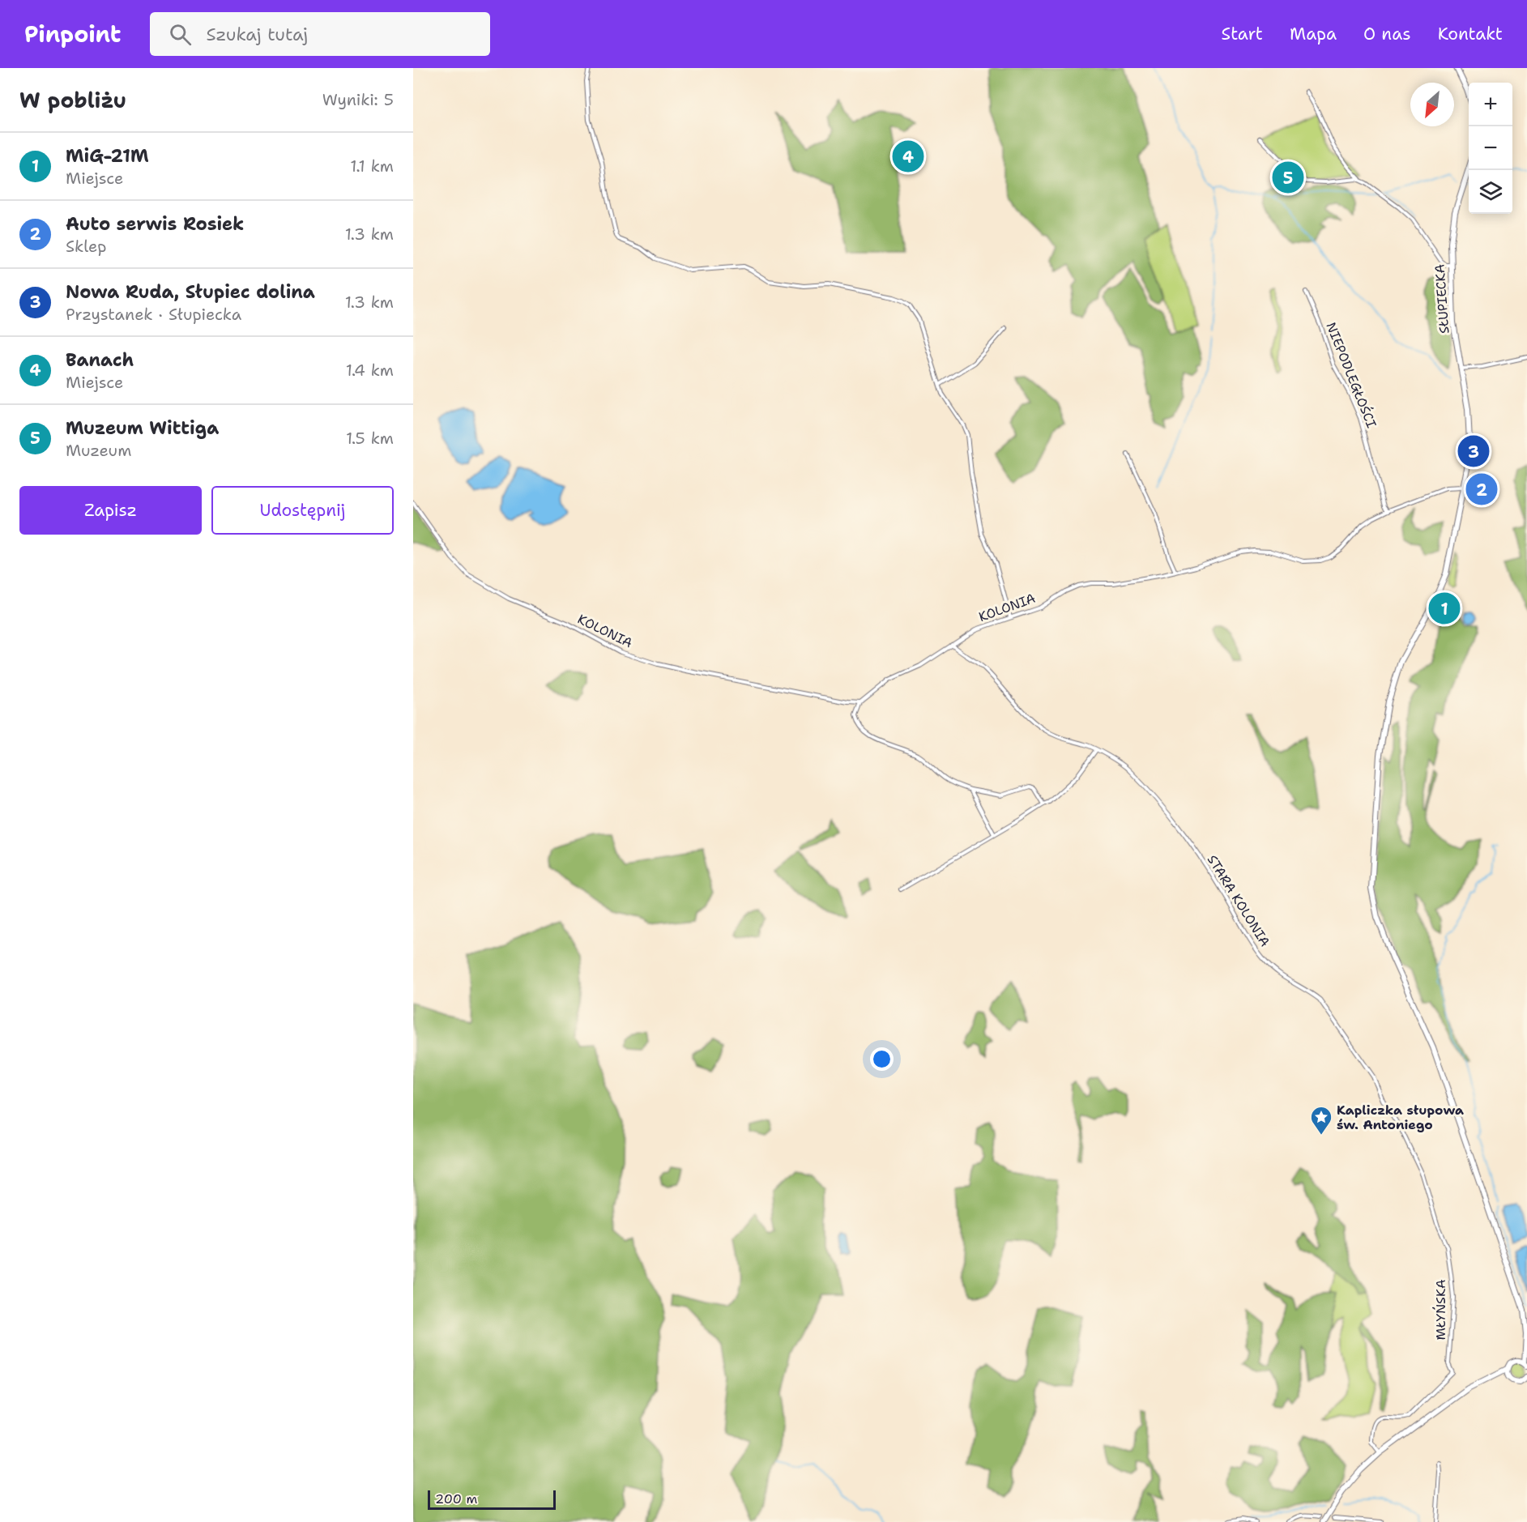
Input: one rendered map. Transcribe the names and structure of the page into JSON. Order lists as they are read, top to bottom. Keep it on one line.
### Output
{"streets":{"main road":["SŁUPIECKA"],"street":["NIEPODLEGŁOŚCI","KOLONIA","STARA KOLONIA","MŁYŃSKA"]},"crossings":[["NIEPODLEGŁOŚCI","KOLONIA"],["KOLONIA","STARA KOLONIA"],["STARA KOLONIA","MŁYŃSKA"]],"places":{"place":["Kapliczka słupowa św. Antoniego"]},"scale_bar":"200 m","north":"bottom left","page":{"header":"Pinpoint","search":"Szukaj tutaj","nav":["Start","Mapa","O nas","Kontakt"],"heading":["W pobliżu","Wyniki: 5"],"map_buttons":["+","−"],"list":[{"mark":"1","name":"MiG-21M","note":"Miejsce","value":"1.1 km"},{"mark":"2","name":"Auto serwis Rosiek","note":"Sklep","value":"1.3 km"},{"mark":"3","name":"Nowa Ruda, Słupiec dolina","note":"Przystanek · Słupiecka","value":"1.3 km"},{"mark":"4","name":"Banach","note":"Miejsce","value":"1.4 km"},{"mark":"5","name":"Muzeum Wittiga","note":"Muzeum","value":"1.5 km"}],"pins":["4","5","3","2","1"],"buttons":["Zapisz","Udostępnij"],"scale":"200 m"}}
